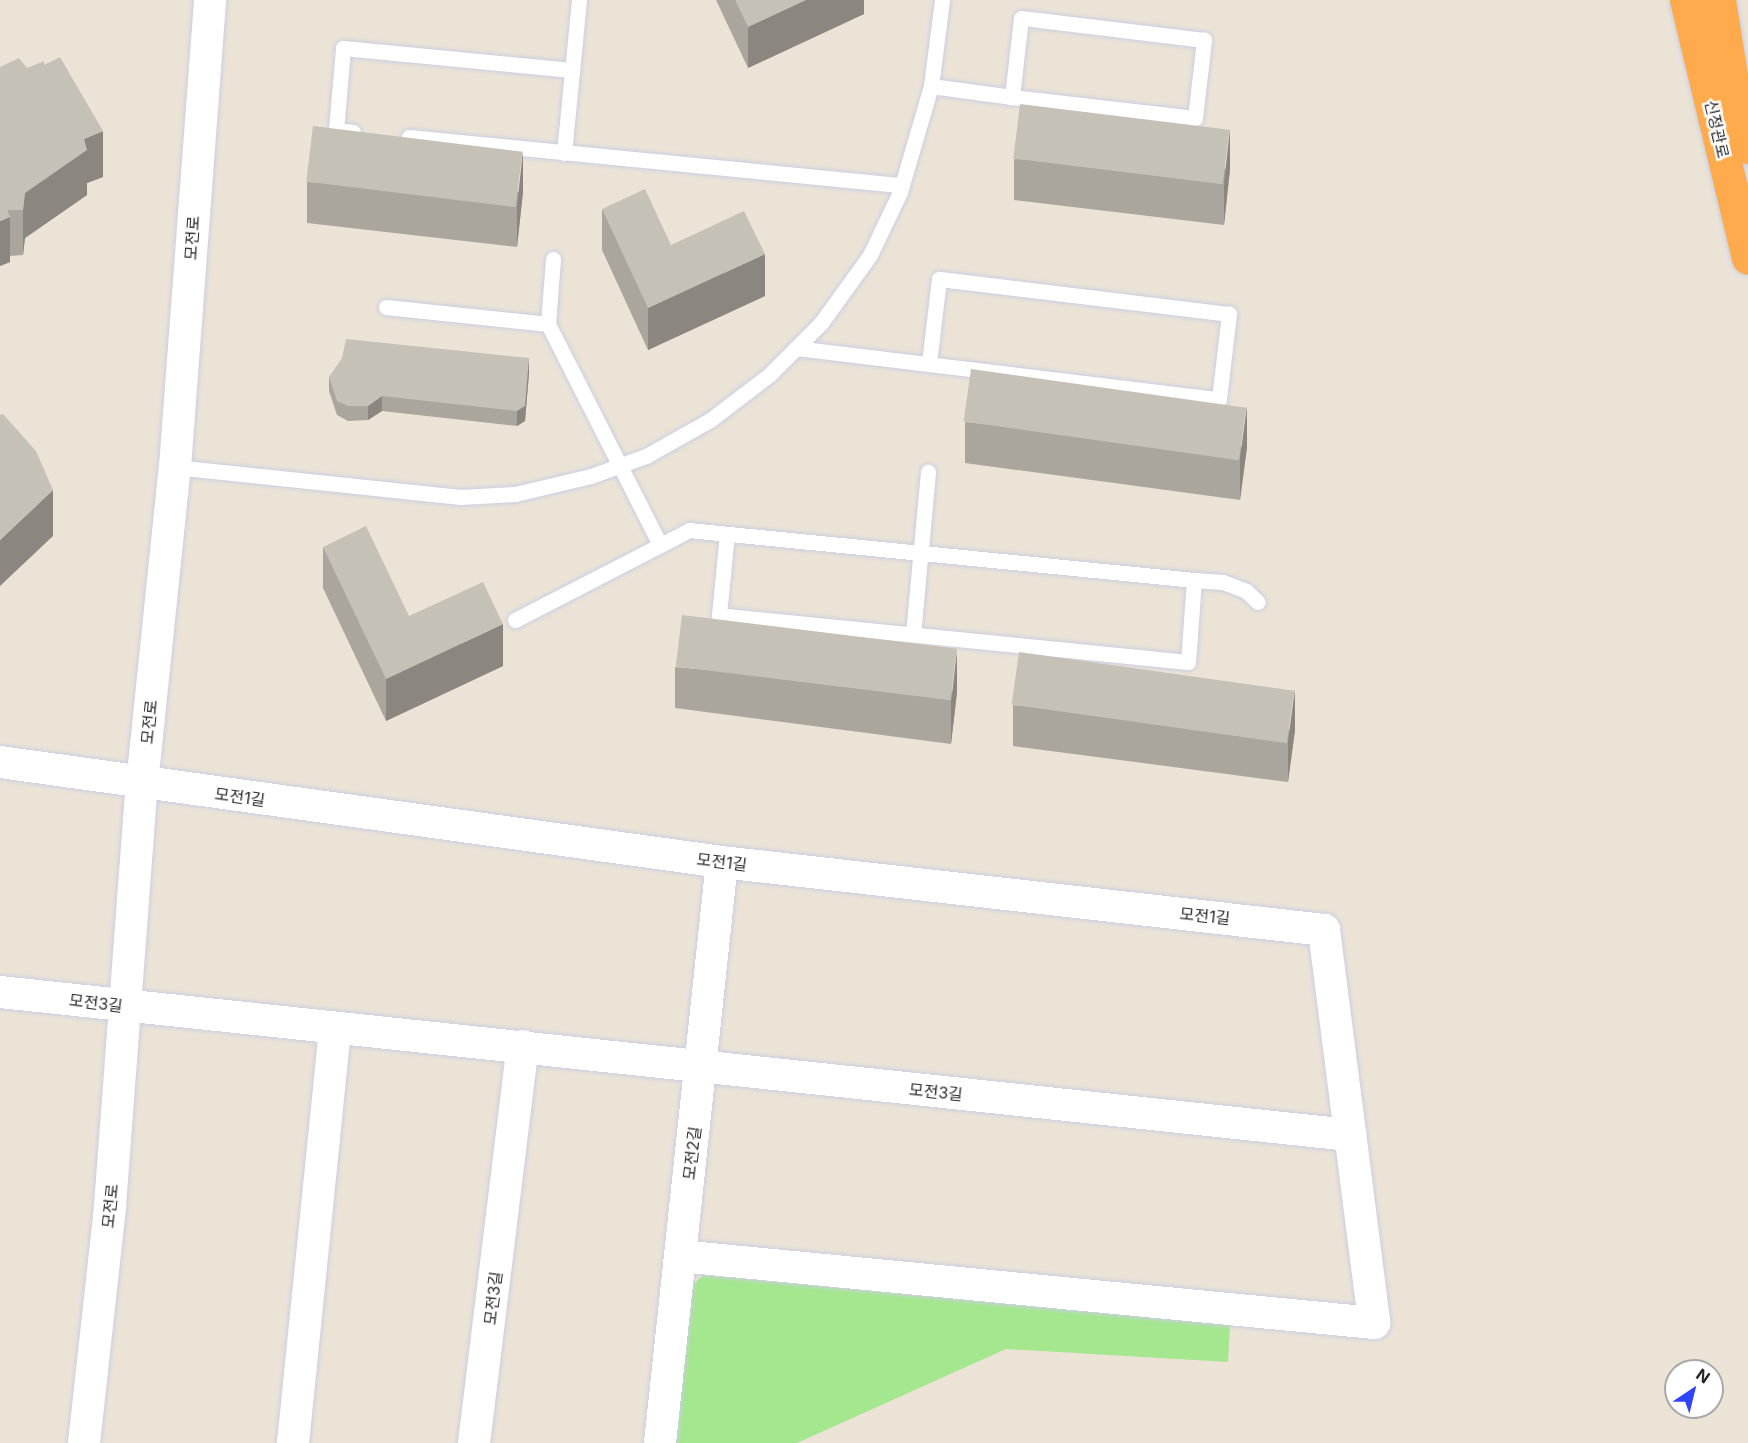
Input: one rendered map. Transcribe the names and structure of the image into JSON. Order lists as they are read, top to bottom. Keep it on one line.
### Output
{"streets":{"highway":["신정관로"],"street":["모전로","모전1길","모전3길","모전2길"]},"crossings":[["모전로","모전1길"],["모전로","모전3길"],["모전1길","모전3길"],["모전1길","모전2길"],["모전3길","모전2길"]],"north":"top right"}
